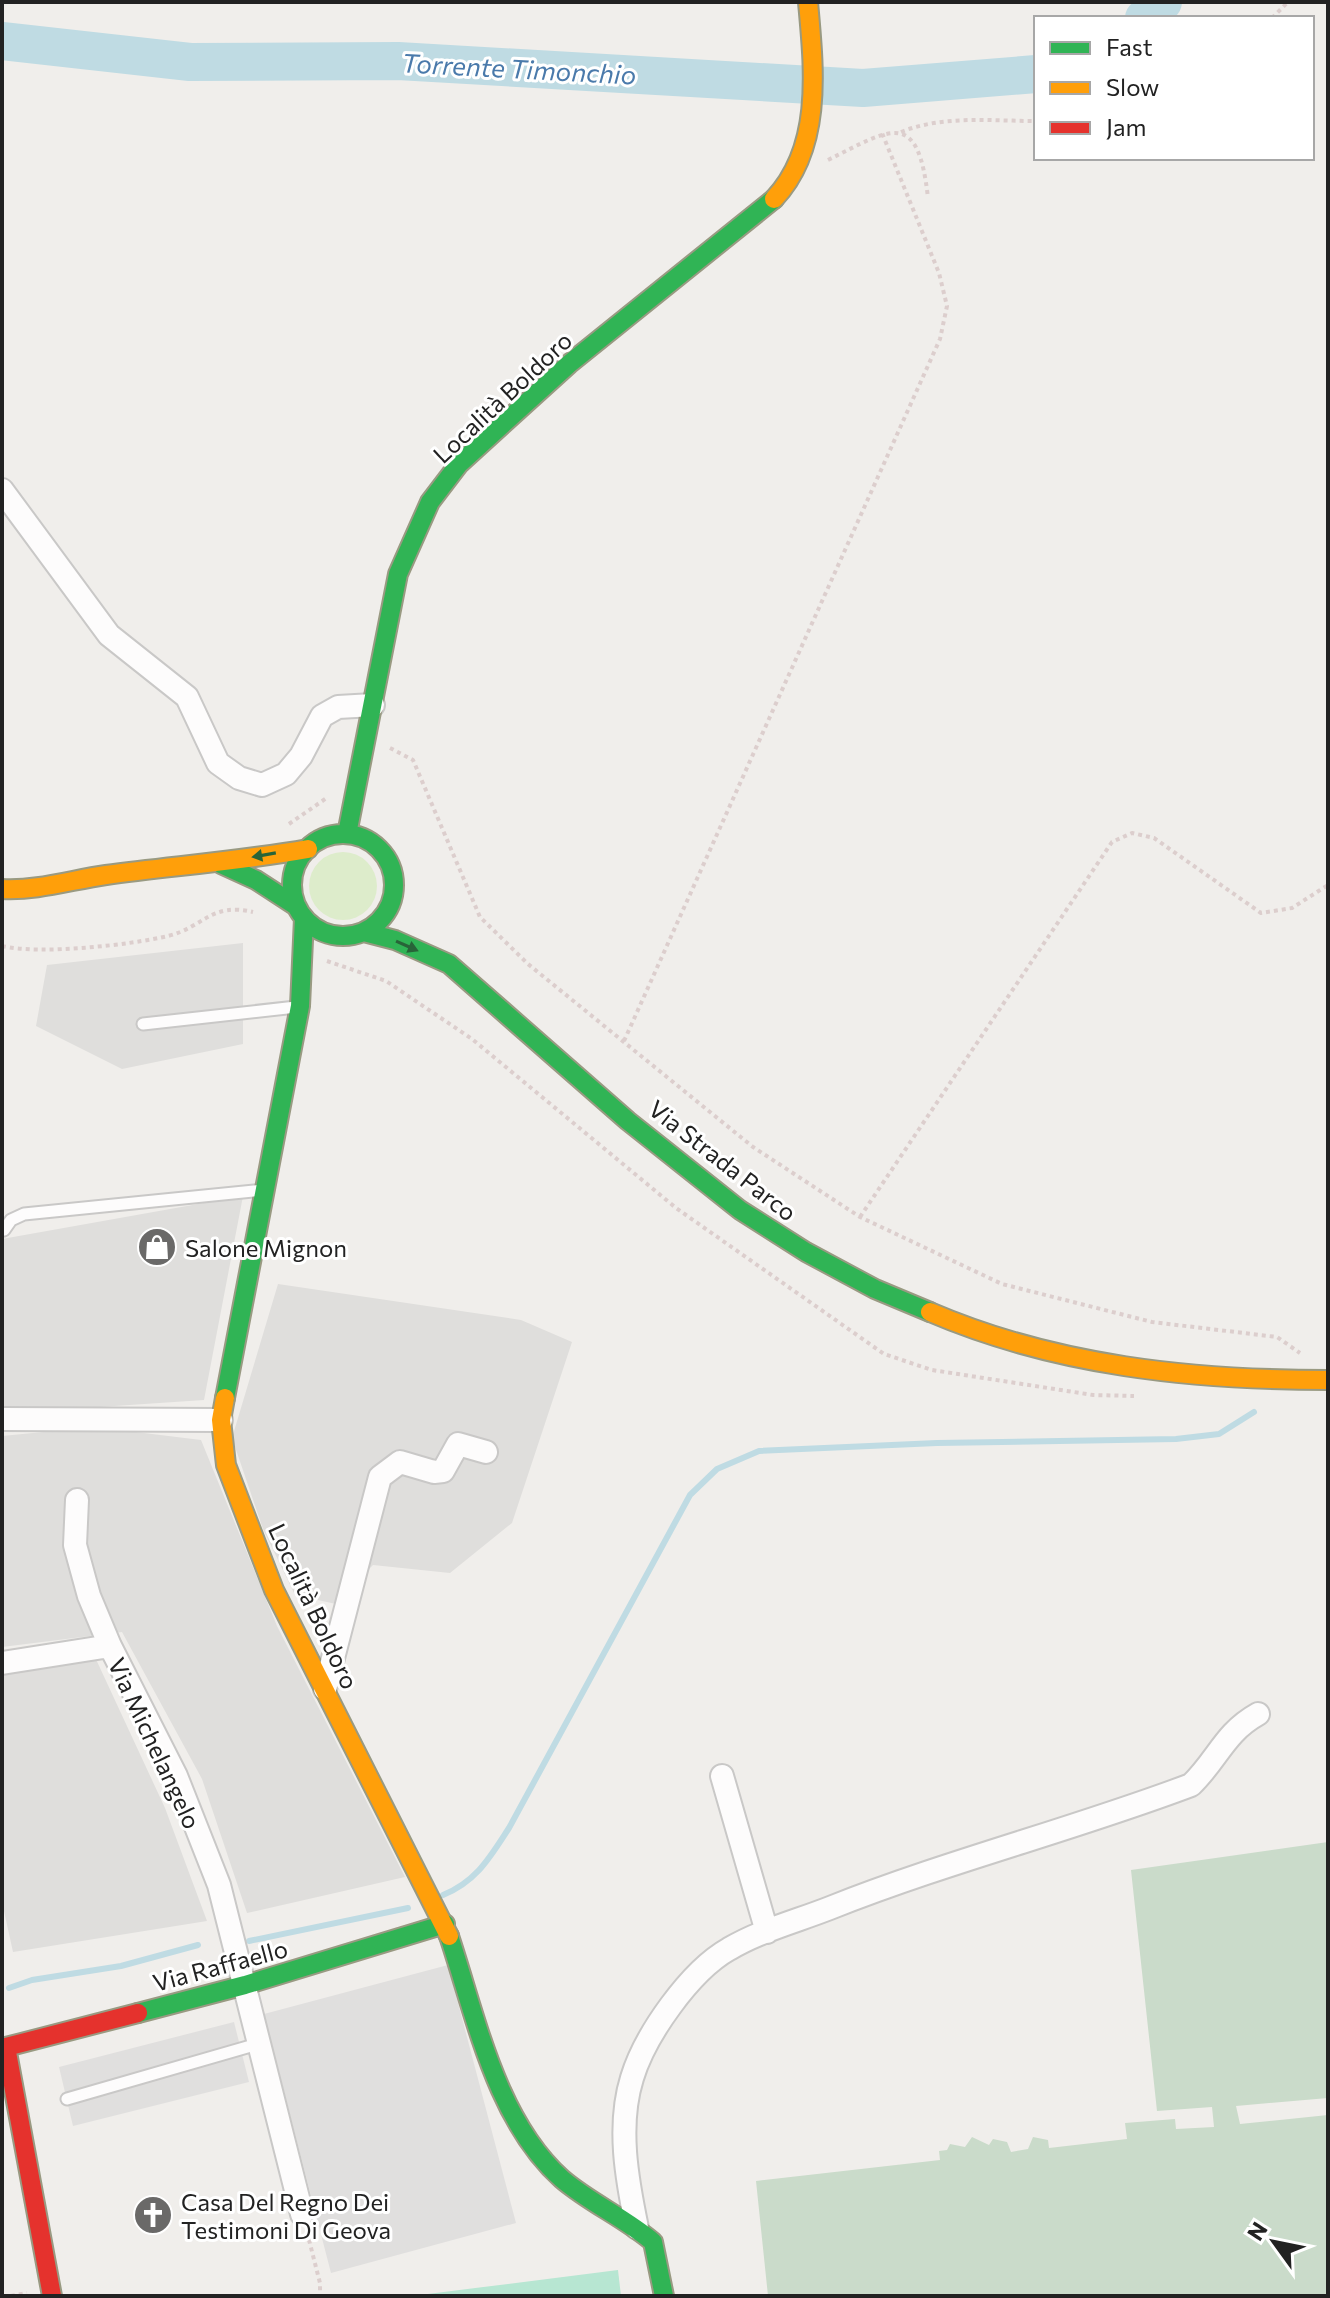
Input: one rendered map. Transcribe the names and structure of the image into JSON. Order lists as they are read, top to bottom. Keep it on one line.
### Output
{"streets":{"street":["Località Boldoro","Via Strada Parco","Via Michelangelo","Via Raffaello"]},"crossings":[["Località Boldoro","Via Strada Parco"],["Località Boldoro","Via Raffaello"],["Via Michelangelo","Via Raffaello"]],"one_way":["Via Strada Parco"],"water":["Torrente Timonchio"],"places":{"shop":["Salone Mignon"],"church":["Casa Del Regno Dei Testimoni Di Geova"]},"legend":["Fast","Slow","Jam"],"north":"top left"}
